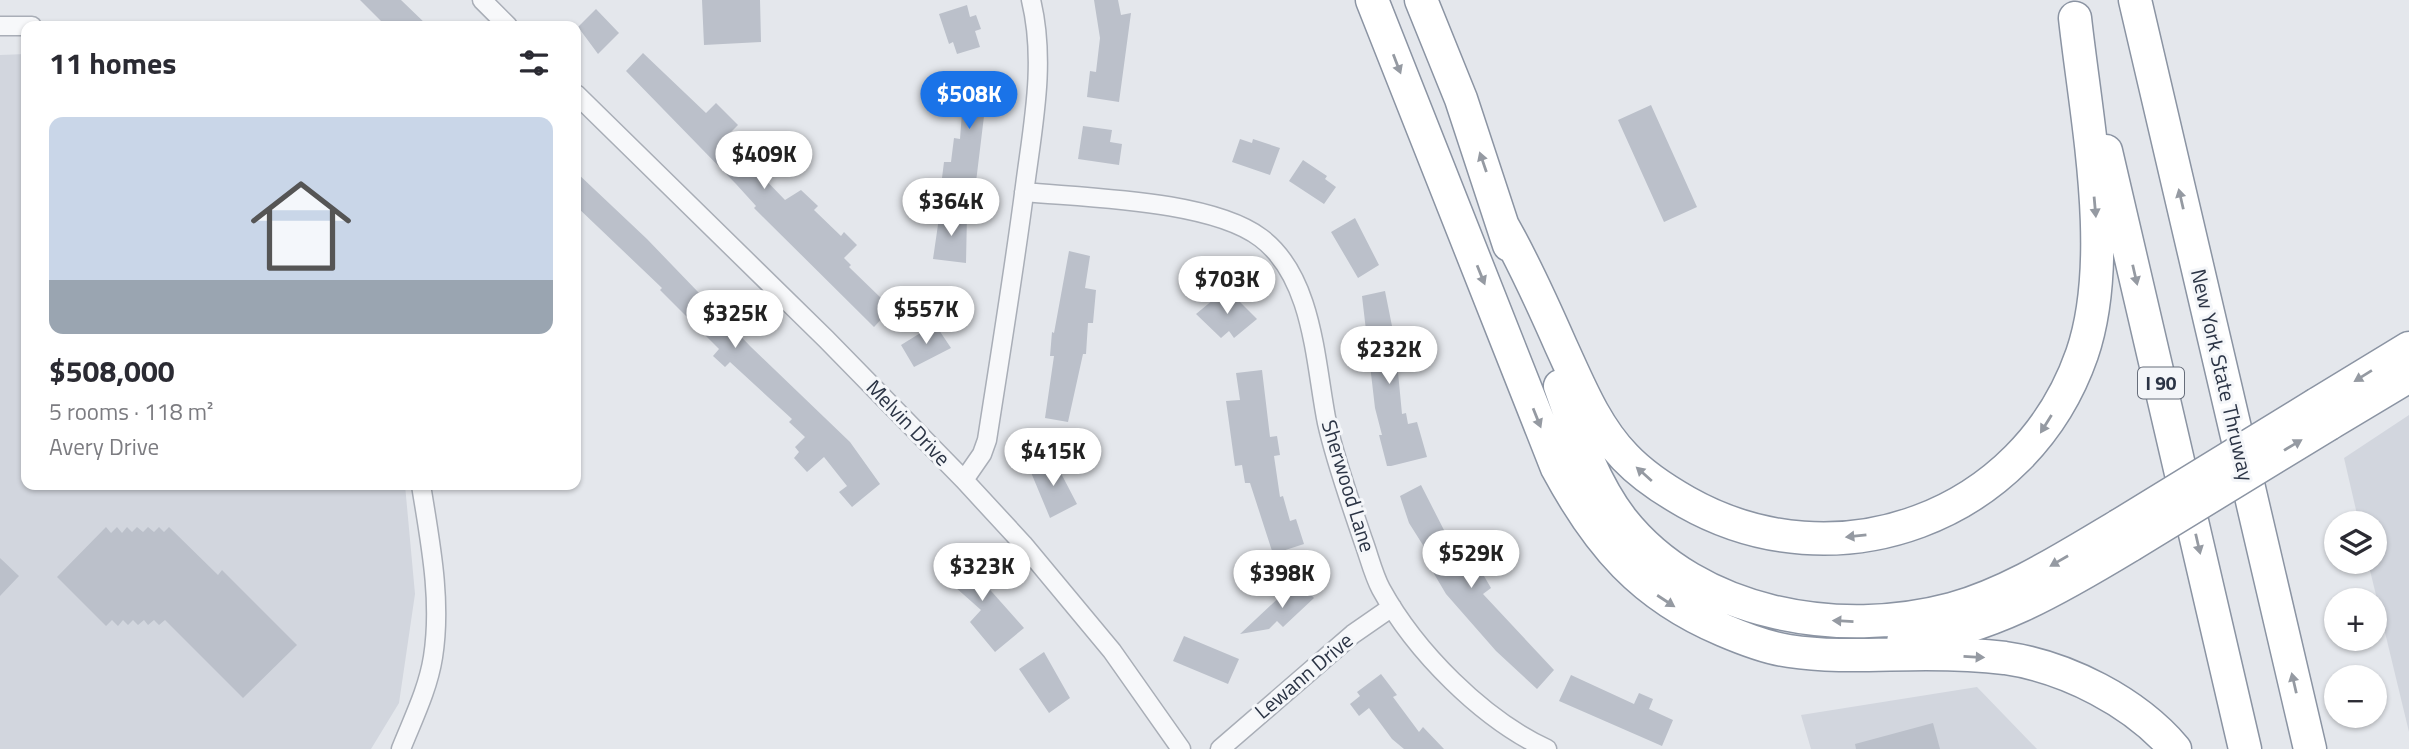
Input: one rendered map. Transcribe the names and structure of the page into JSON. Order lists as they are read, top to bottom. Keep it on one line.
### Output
{"streets":{"highway":["New York State Thruway","I 90"],"street":["Melvin Drive","Sherwood Lane","Lewann Drive"]},"crossings":[["Sherwood Lane","Lewann Drive"]],"page":{"heading":"11 homes","price":["$508K","$409K","$364K","$703K","$557K","$325K","$232K","$415K","$529K","$323K","$398K"],"list":[{"name":"$508,000","note":"5 rooms · 118 m² · Avery Drive"}],"map_buttons":["+","−"]}}
